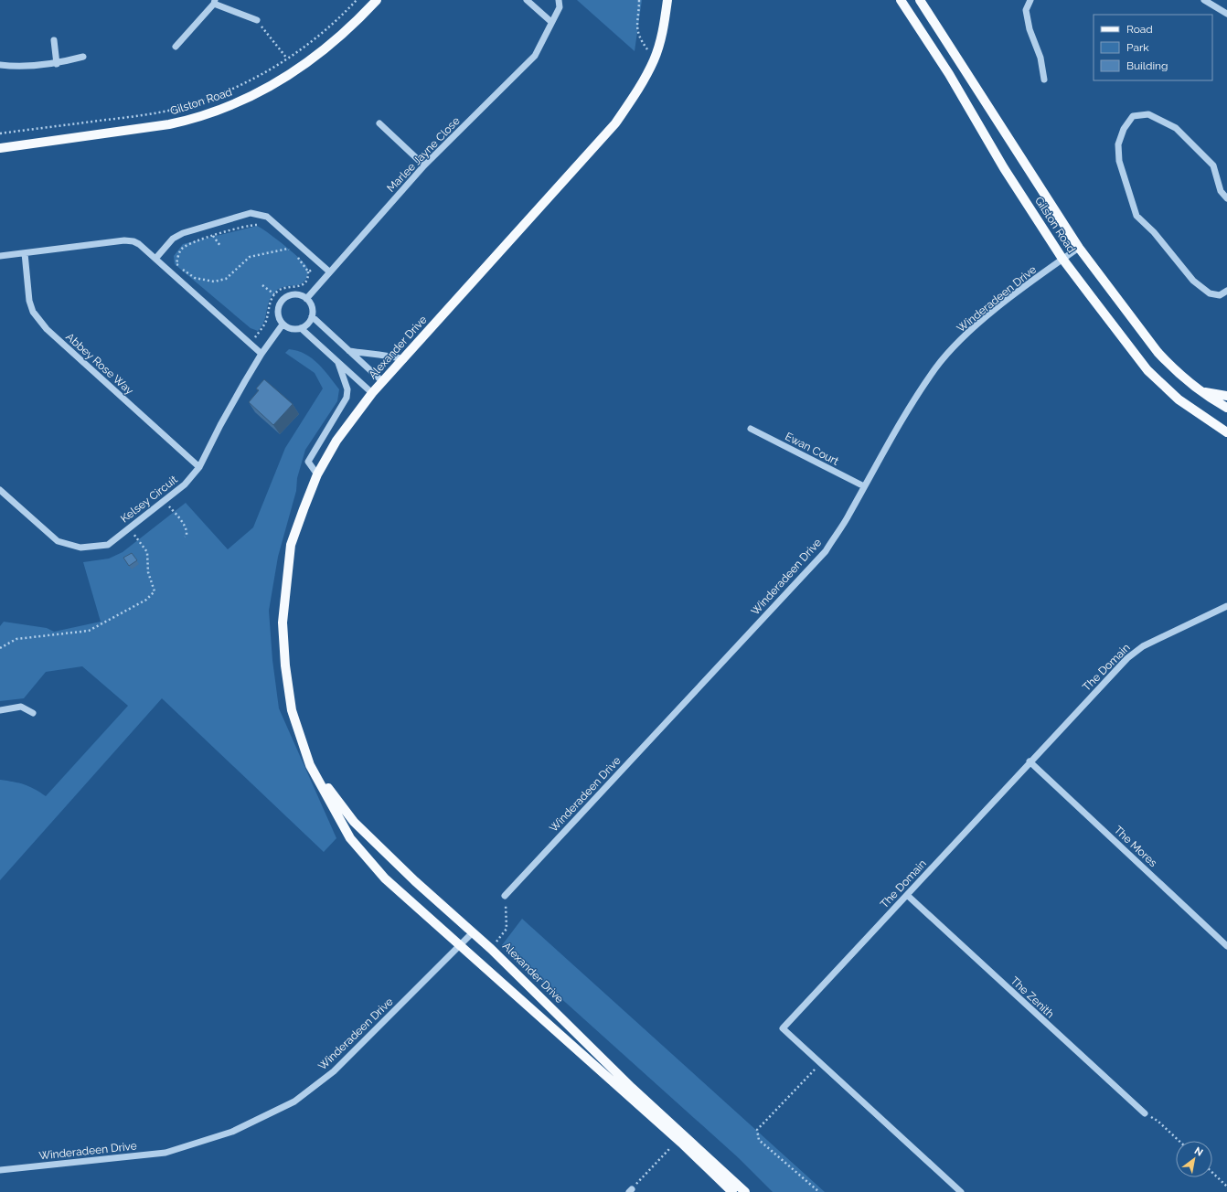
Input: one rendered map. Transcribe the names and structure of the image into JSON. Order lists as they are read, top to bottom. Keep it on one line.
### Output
{"streets":{"main road":["Gilston Road","Alexander Drive"],"street":["Marlee Jayne Close","Winderadeen Drive","Abbey Rose Way","Ewan Court","Kelsey Circuit","The Domain","The Mores","The Zenith"]},"crossings":[["Gilston Road","Winderadeen Drive"],["Marlee Jayne Close","Kelsey Circuit"],["Winderadeen Drive","Alexander Drive"],["Winderadeen Drive","Ewan Court"],["Abbey Rose Way","Kelsey Circuit"],["The Domain","The Mores"],["The Domain","The Zenith"]],"legend":["Road","Park","Building"],"north":"top right"}
